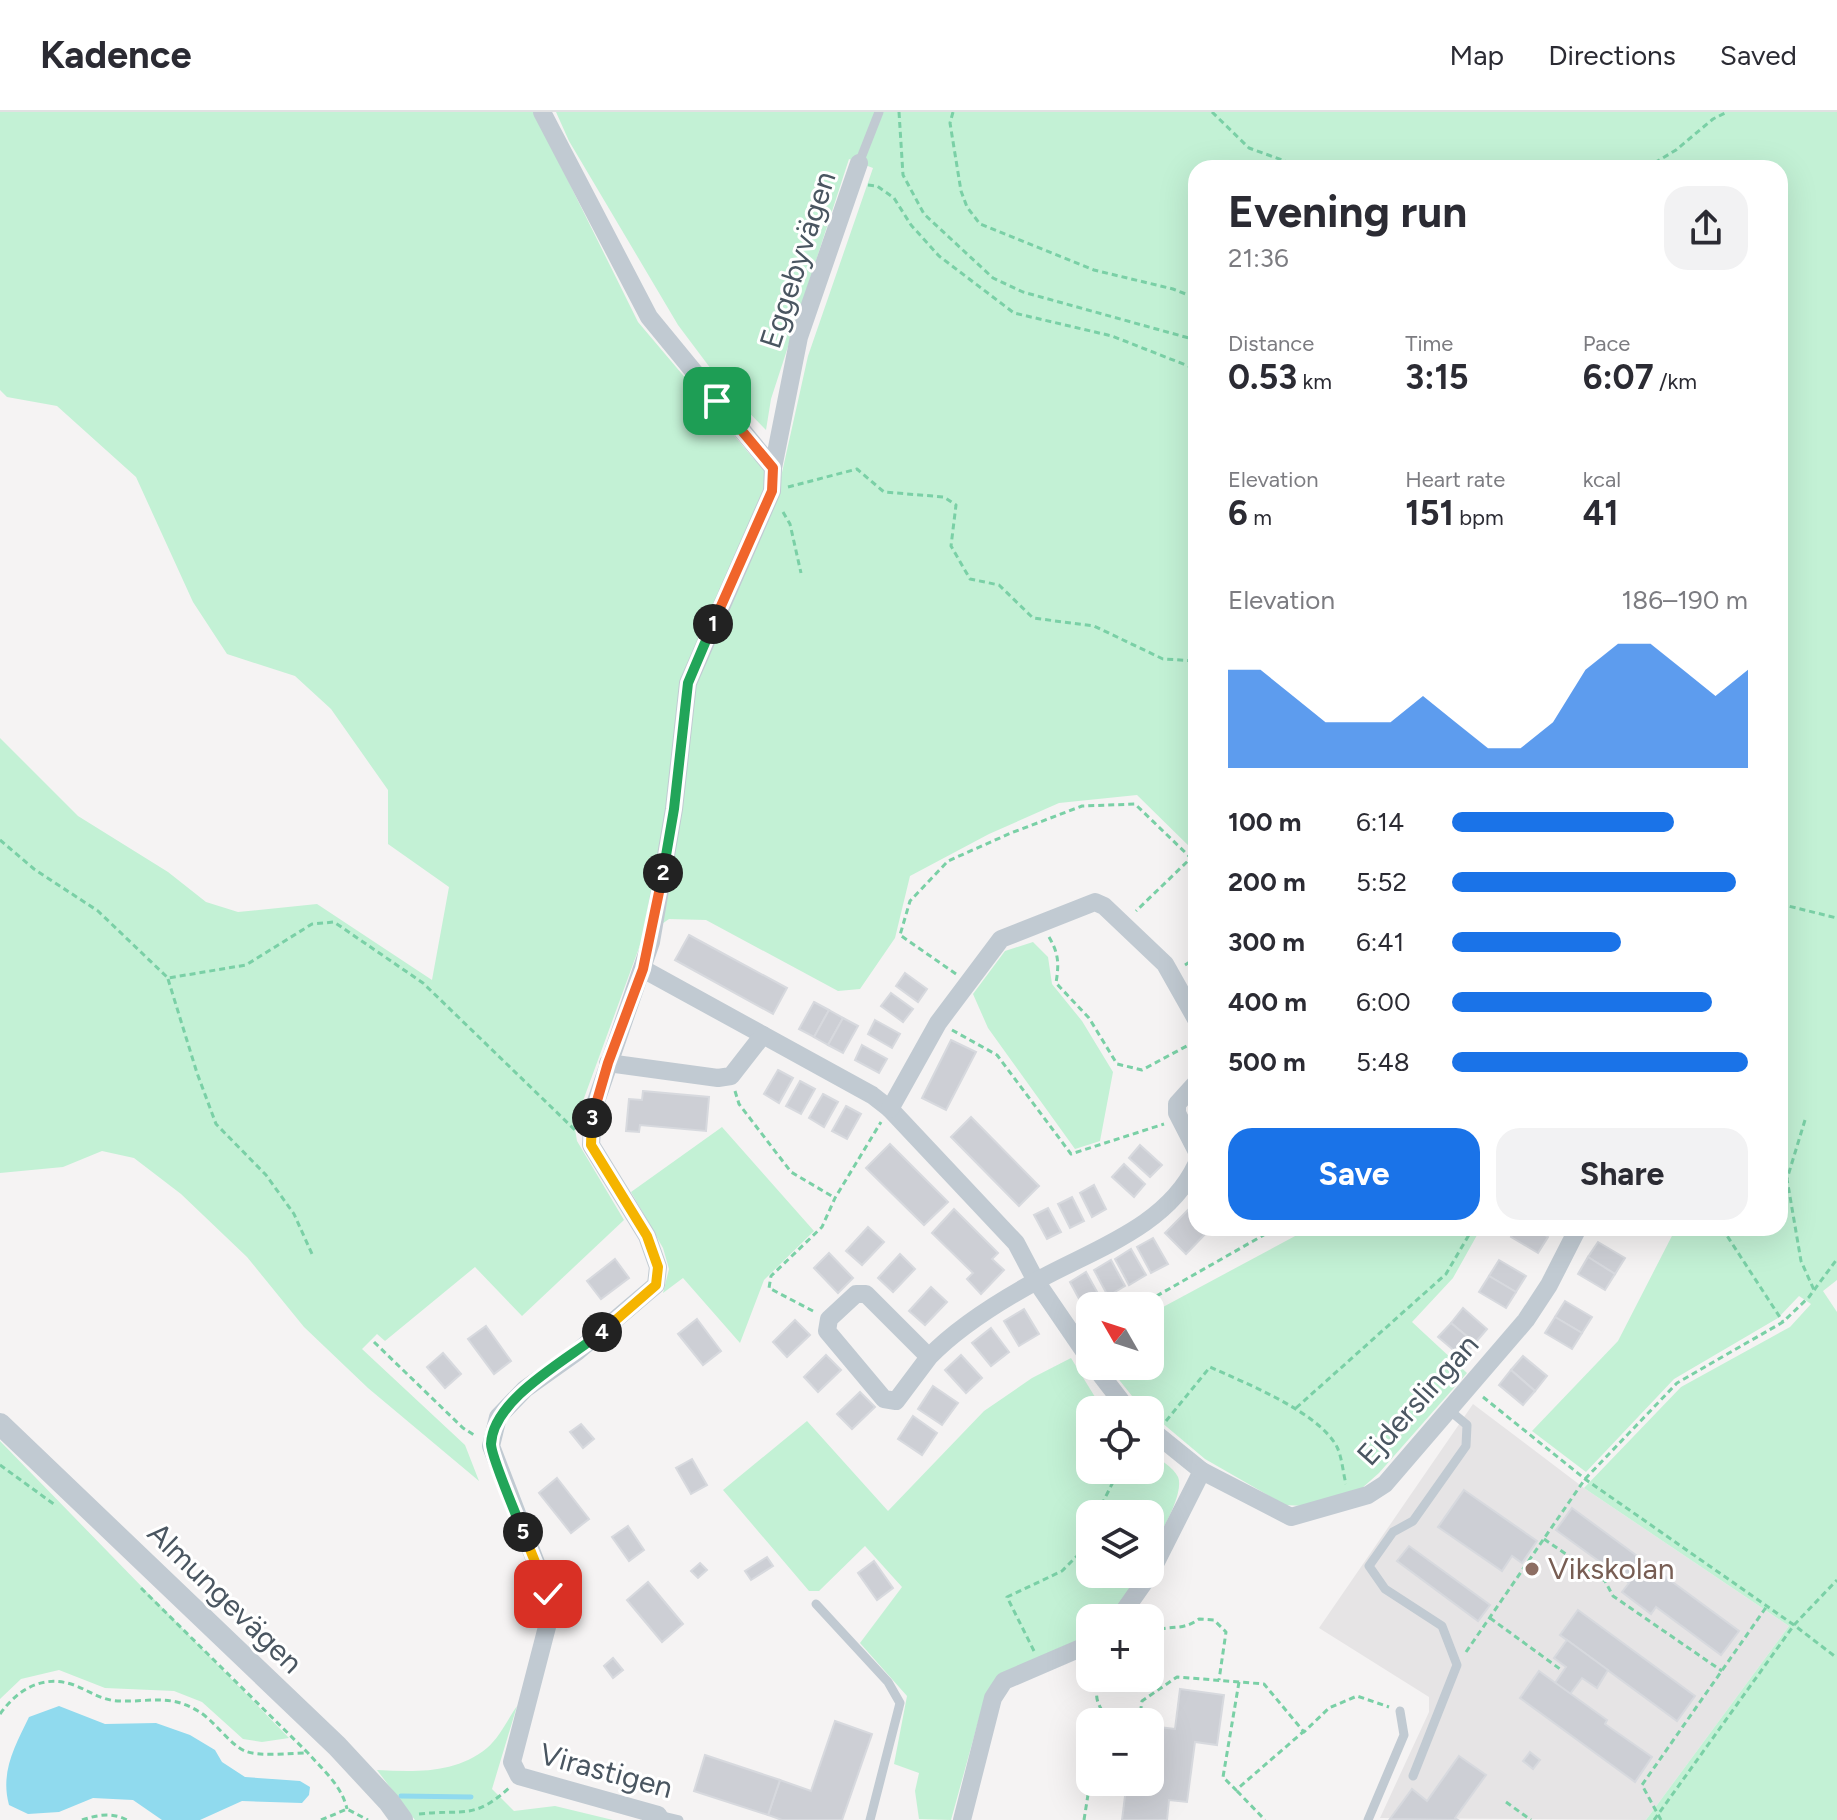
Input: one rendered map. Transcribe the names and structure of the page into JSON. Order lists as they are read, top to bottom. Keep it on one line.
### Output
{"streets":{"street":["Eggebyvägen","Ejderslingan","Almungevägen","Virastigen"]},"places":["Vikskolan"],"north":"top left","page":{"header":"Kadence","nav":["Map","Directions","Saved"],"heading":["Evening run","21:36"],"stats":[["Distance","0.53 km"],["Time","3:15"],["Pace","6:07 /km"],["Elevation","6 m"],["Heart rate","151 bpm"],["kcal","41"]],"chart":["Elevation","186–190 m"],"pins":["1","2","3","4","5"],"list":[{"name":"100 m","note":"6:14"},{"name":"200 m","note":"5:52"},{"name":"300 m","note":"6:41"},{"name":"400 m","note":"6:00"},{"name":"500 m","note":"5:48"}],"buttons":["Save","Share"],"map_buttons":["+","−"]}}
